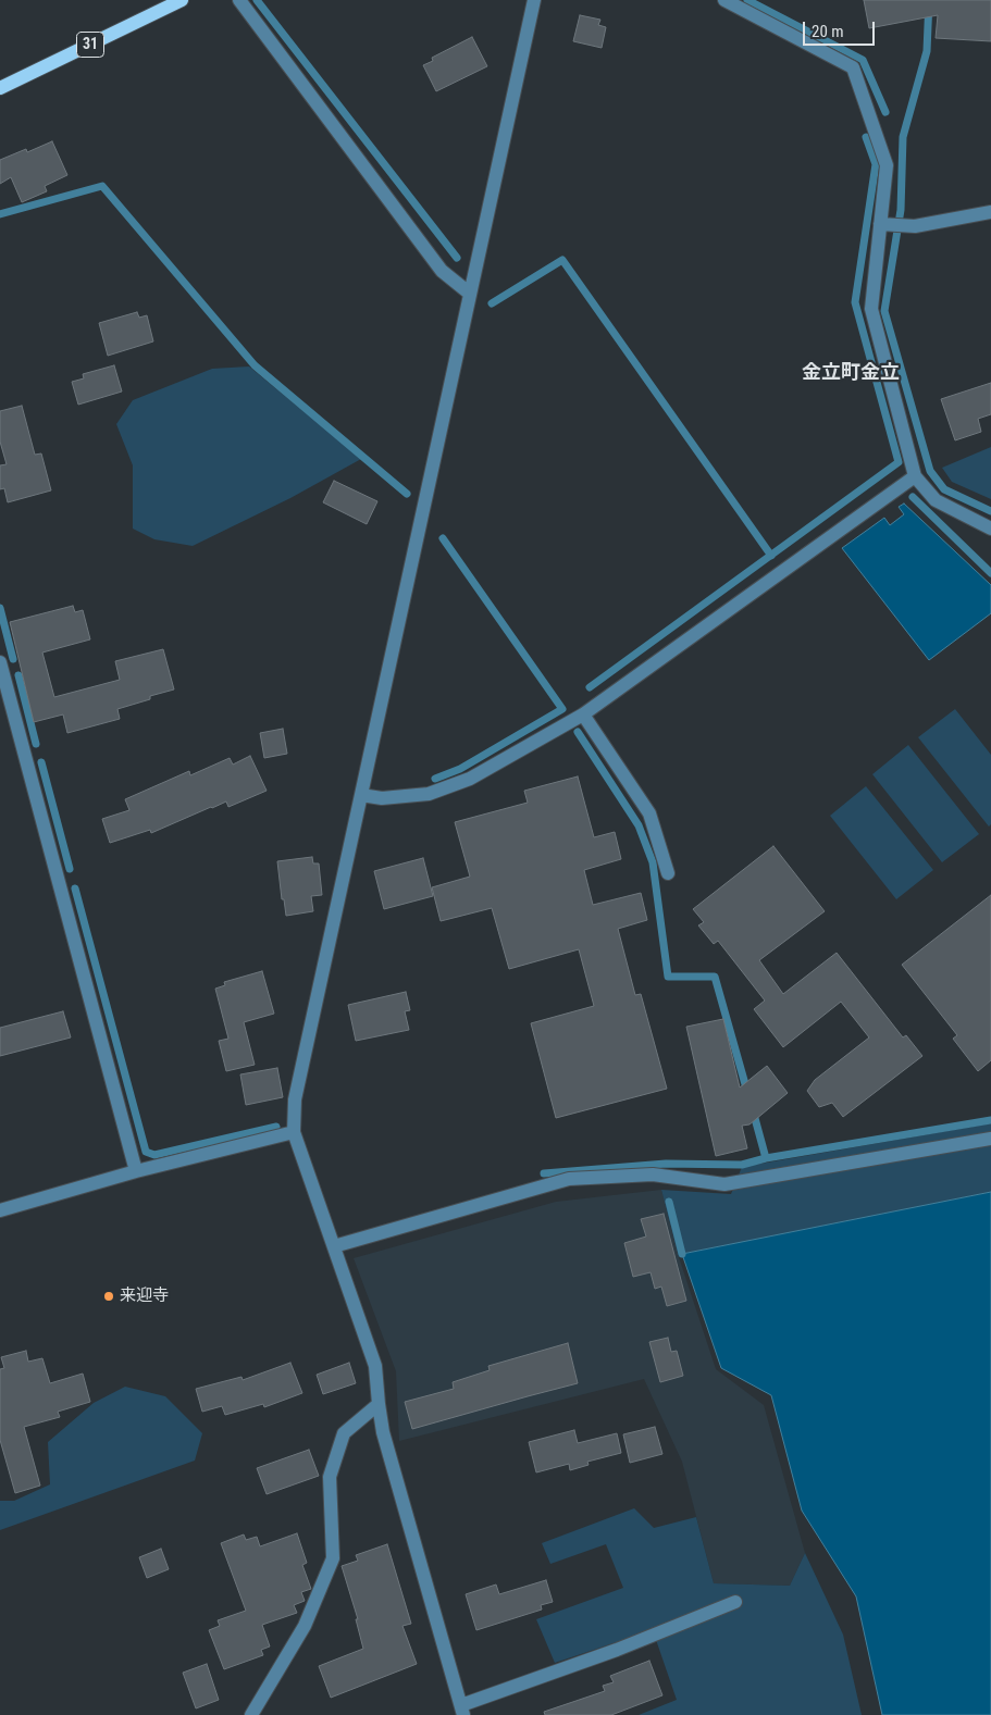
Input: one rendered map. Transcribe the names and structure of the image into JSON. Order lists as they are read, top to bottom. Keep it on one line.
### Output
{"streets":{"main road":["31"]},"districts":["金立町金立"],"places":["来迎寺"],"scale_bar":"20 m"}
